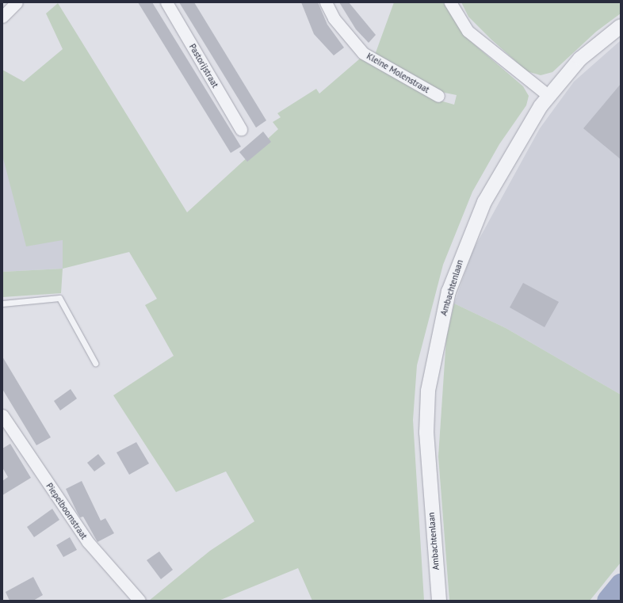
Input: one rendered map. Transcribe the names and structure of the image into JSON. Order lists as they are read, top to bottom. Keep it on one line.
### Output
{"streets":{"street":["Pastorijstraat","Kleine Molenstraat","Ambachtenlaan","Piepelboomstraat"]}}
